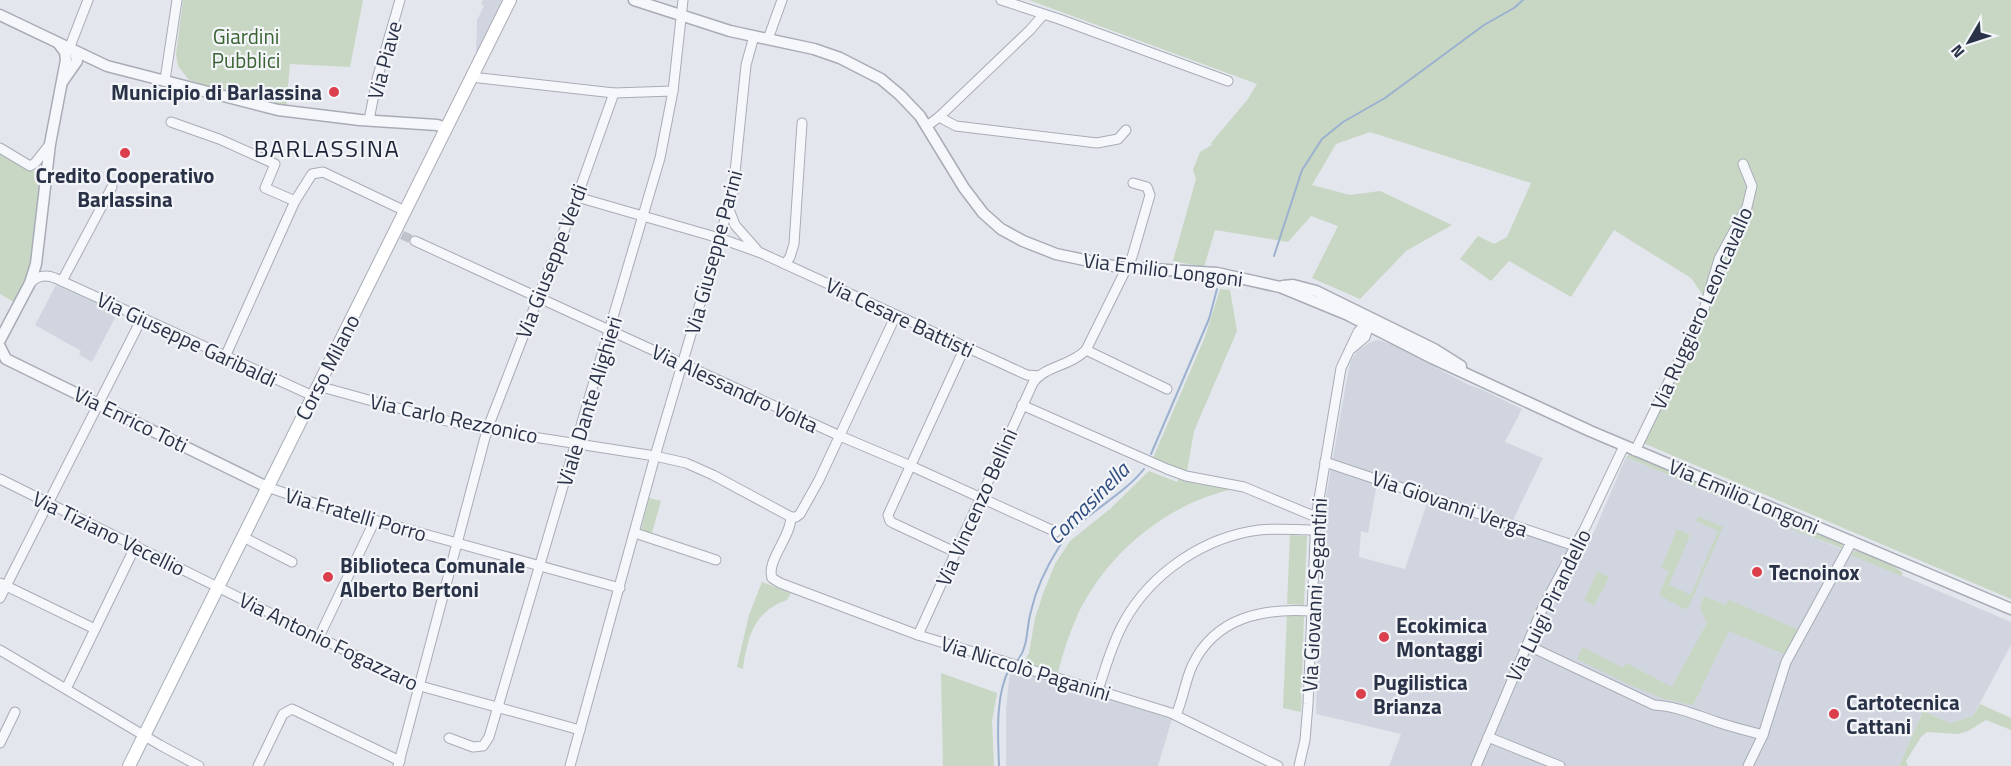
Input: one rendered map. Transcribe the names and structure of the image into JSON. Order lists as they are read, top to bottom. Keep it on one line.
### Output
{"streets":{"main road":["Corso Milano"],"street":["Via Piave","Via Giuseppe Parini","Via Giuseppe Verdi","Via Emilio Longoni","Via Ruggiero Leoncavallo","Via Cesare Battisti","Via Giuseppe Garibaldi","Via Alessandro Volta","Viale Dante Alighieri","Via Carlo Rezzonico","Via Enrico Toti","Via Giovanni Verga","Via Vincenzo Bellini","Via Fratelli Porro","Via Tiziano Vecellio","Via Giovanni Segantini","Via Luigi Pirandello","Via Antonio Fogazzaro","Via Niccolò Paganini"]},"crossings":[["Via Giuseppe Parini","Via Emilio Longoni"],["Via Giuseppe Parini","Via Cesare Battisti"],["Via Giuseppe Parini","Via Alessandro Volta"],["Via Giuseppe Parini","Via Carlo Rezzonico"],["Via Giuseppe Parini","Via Fratelli Porro"],["Via Giuseppe Parini","Via Antonio Fogazzaro"],["Via Giuseppe Verdi","Via Cesare Battisti"],["Via Giuseppe Verdi","Via Alessandro Volta"],["Via Giuseppe Verdi","Via Carlo Rezzonico"],["Via Giuseppe Verdi","Via Fratelli Porro"],["Via Giuseppe Verdi","Via Antonio Fogazzaro"],["Via Emilio Longoni","Via Ruggiero Leoncavallo"],["Via Emilio Longoni","Viale Dante Alighieri"],["Via Emilio Longoni","Via Giovanni Segantini"],["Via Emilio Longoni","Via Luigi Pirandello"],["Via Ruggiero Leoncavallo","Via Luigi Pirandello"],["Via Cesare Battisti","Viale Dante Alighieri"],["Via Cesare Battisti","Via Vincenzo Bellini"],["Via Giuseppe Garibaldi","Corso Milano"],["Via Giuseppe Garibaldi","Via Carlo Rezzonico"],["Corso Milano","Via Carlo Rezzonico"],["Corso Milano","Via Enrico Toti"],["Corso Milano","Via Fratelli Porro"],["Corso Milano","Via Tiziano Vecellio"],["Corso Milano","Via Antonio Fogazzaro"],["Via Alessandro Volta","Viale Dante Alighieri"],["Via Alessandro Volta","Via Vincenzo Bellini"],["Viale Dante Alighieri","Via Carlo Rezzonico"],["Viale Dante Alighieri","Via Fratelli Porro"],["Viale Dante Alighieri","Via Antonio Fogazzaro"],["Via Carlo Rezzonico","Via Niccolò Paganini"],["Via Enrico Toti","Via Fratelli Porro"],["Via Giovanni Verga","Via Giovanni Segantini"],["Via Giovanni Verga","Via Luigi Pirandello"],["Via Vincenzo Bellini","Via Niccolò Paganini"],["Via Tiziano Vecellio","Via Antonio Fogazzaro"]],"districts":["BARLASSINA"],"water":["Comasinella"],"parks":["Giardini Pubblici"],"places":["Municipio di Barlassina","Credito Cooperativo Barlassina","Tecnoinox","Biblioteca Comunale Alberto Bertoni","Ecokimica Montaggi","Pugilistica Brianza","Cartotecnica Cattani"],"north":"bottom left"}
